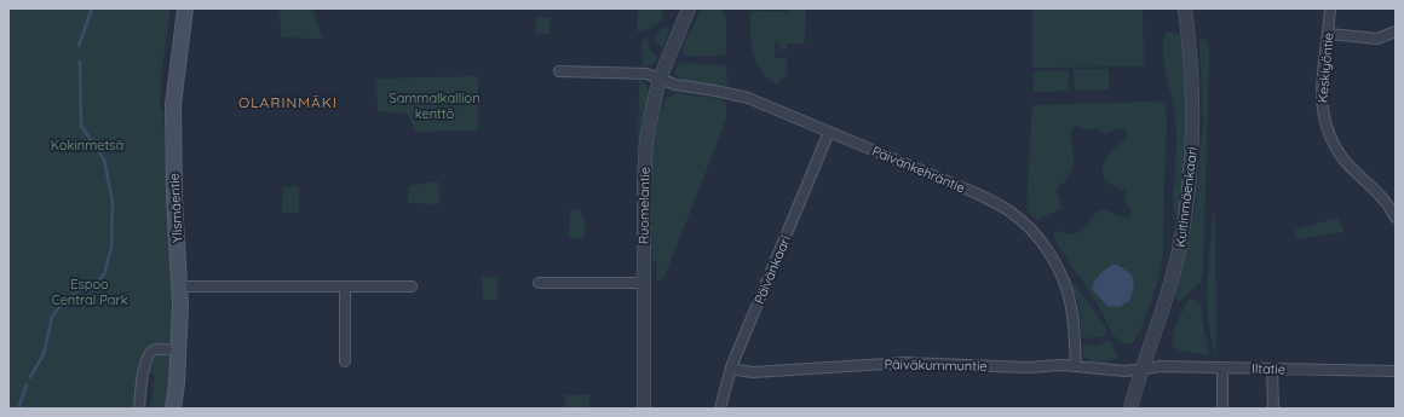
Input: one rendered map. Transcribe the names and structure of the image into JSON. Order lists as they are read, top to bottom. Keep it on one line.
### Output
{"streets":{"main road":["Ylismäentie"],"street":["Keskiyöntie","Päivänkehräntie","Kuitinmäenkaari","Ruomelantie","Päivänkaari","Päiväkummuntie","Iltatie"]},"crossings":[["Päivänkehräntie","Ruomelantie"],["Päivänkehräntie","Päivänkaari"],["Päivänkehräntie","Päiväkummuntie"],["Kuitinmäenkaari","Päiväkummuntie"],["Kuitinmäenkaari","Iltatie"],["Päivänkaari","Päiväkummuntie"],["Päiväkummuntie","Iltatie"]],"districts":["OLARINMÄKI"],"parks":["Sammalkallion kenttö","Kokinmetsä","Espoo Central Park"]}
